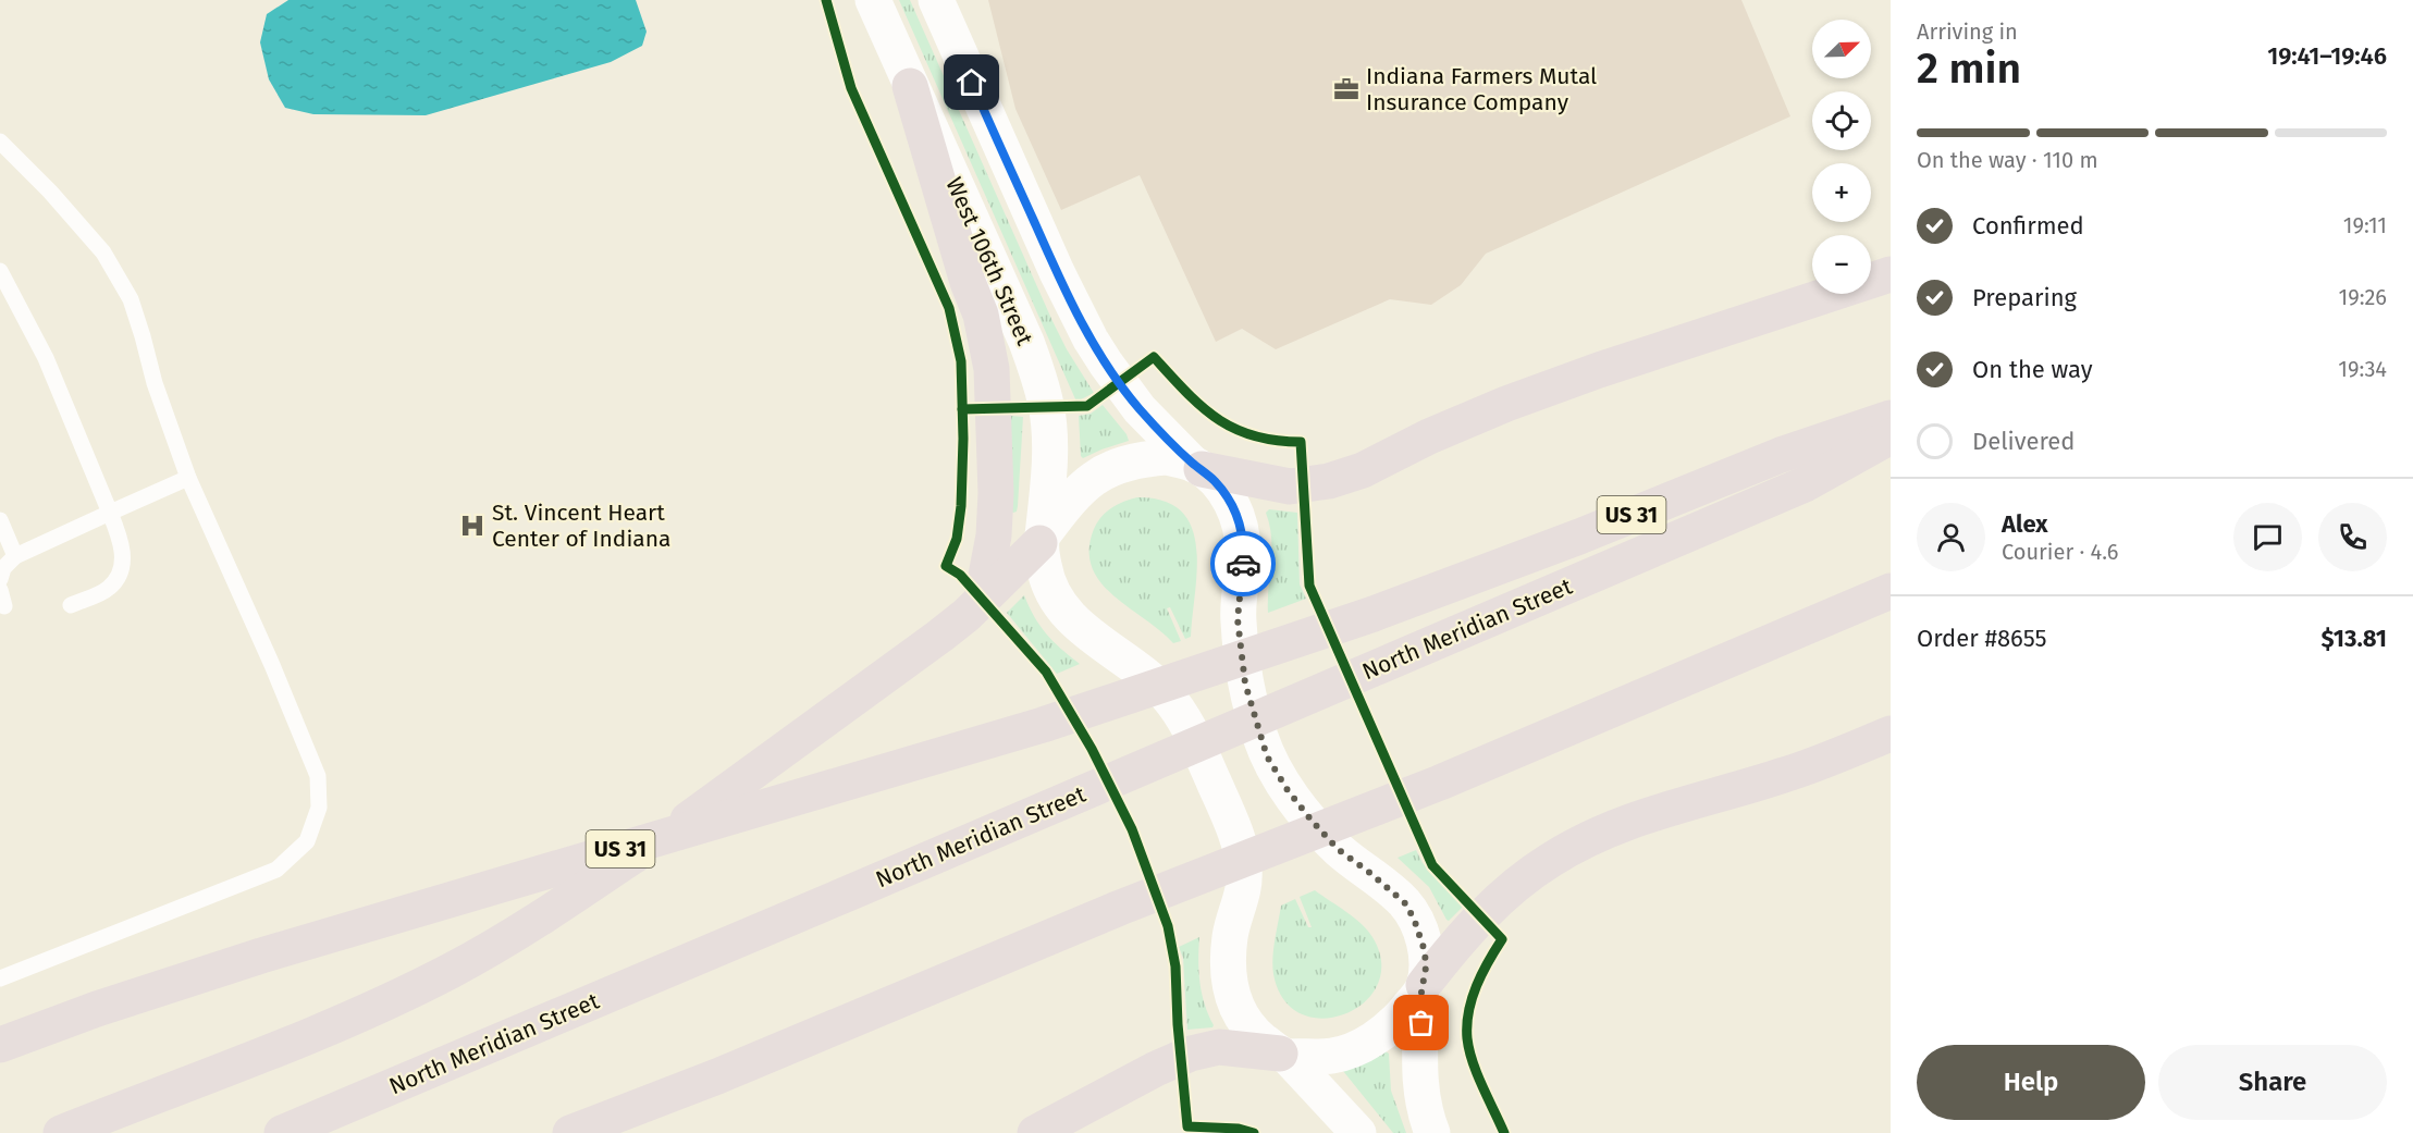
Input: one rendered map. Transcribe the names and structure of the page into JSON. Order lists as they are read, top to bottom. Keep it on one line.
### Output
{"streets":{"highway":["US 31","North Meridian Street"],"street":["West 106th Street"]},"places":{"office":["Indiana Farmers Mutal Insurance Company"],"hospital":["St. Vincent Heart Center of Indiana"]},"north":"top right","page":{"heading":["2 min","Arriving in","19:41–19:46"],"panel":["Alex","Courier · 4.6","Order #8655","$13.81"],"map_buttons":["+","−"],"bar":"On the way · 110 m","list":[["Confirmed","19:11"],["Preparing","19:26"],["On the way","19:34"],"Delivered"],"buttons":["Help","Share"]}}
